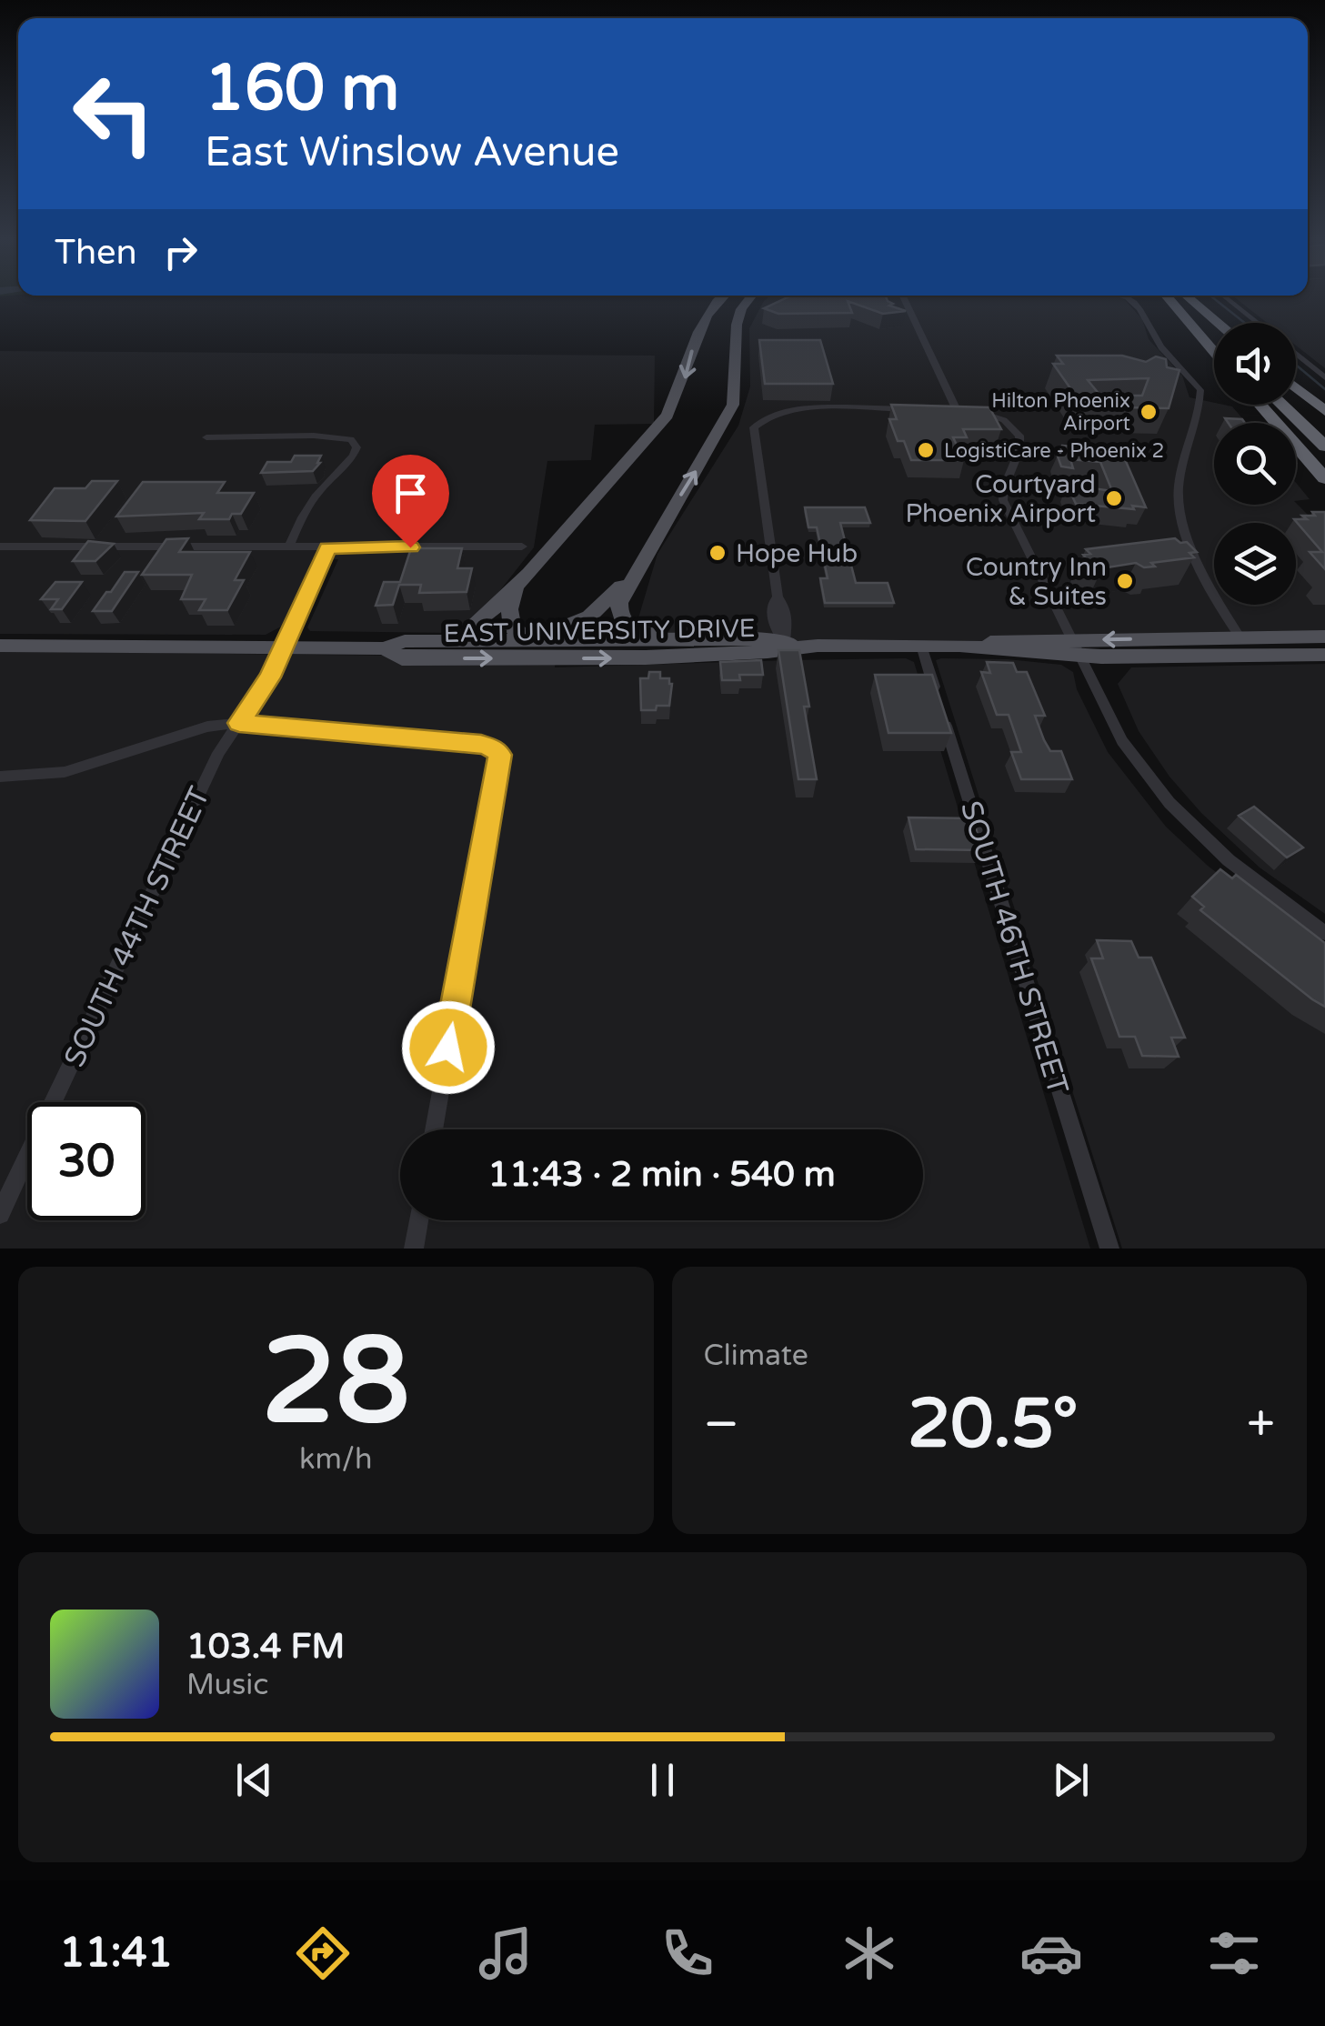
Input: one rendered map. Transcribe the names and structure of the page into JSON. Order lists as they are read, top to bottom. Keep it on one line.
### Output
{"streets":{"main road":["EAST UNIVERSITY DRIVE"],"street":["SOUTH 44TH STREET","SOUTH 46TH STREET"]},"crossings":[["EAST UNIVERSITY DRIVE","SOUTH 44TH STREET"],["EAST UNIVERSITY DRIVE","SOUTH 46TH STREET"]],"places":["Hilton Phoenix Airport","LogistiCare - Phoenix 2","Courtyard Phoenix Airport","Hope Hub","Country Inn & Suites"],"page":{"turn":["160 m","East Winslow Avenue"],"then":"Then","limit":"30","trip":"11:43 · 2 min · 540 m","tile":[["28","km/h"],"Climate"],"heat":["−","20.5°","+"],"song":["103.4 FM","Music"],"tabs":"11:41"}}
